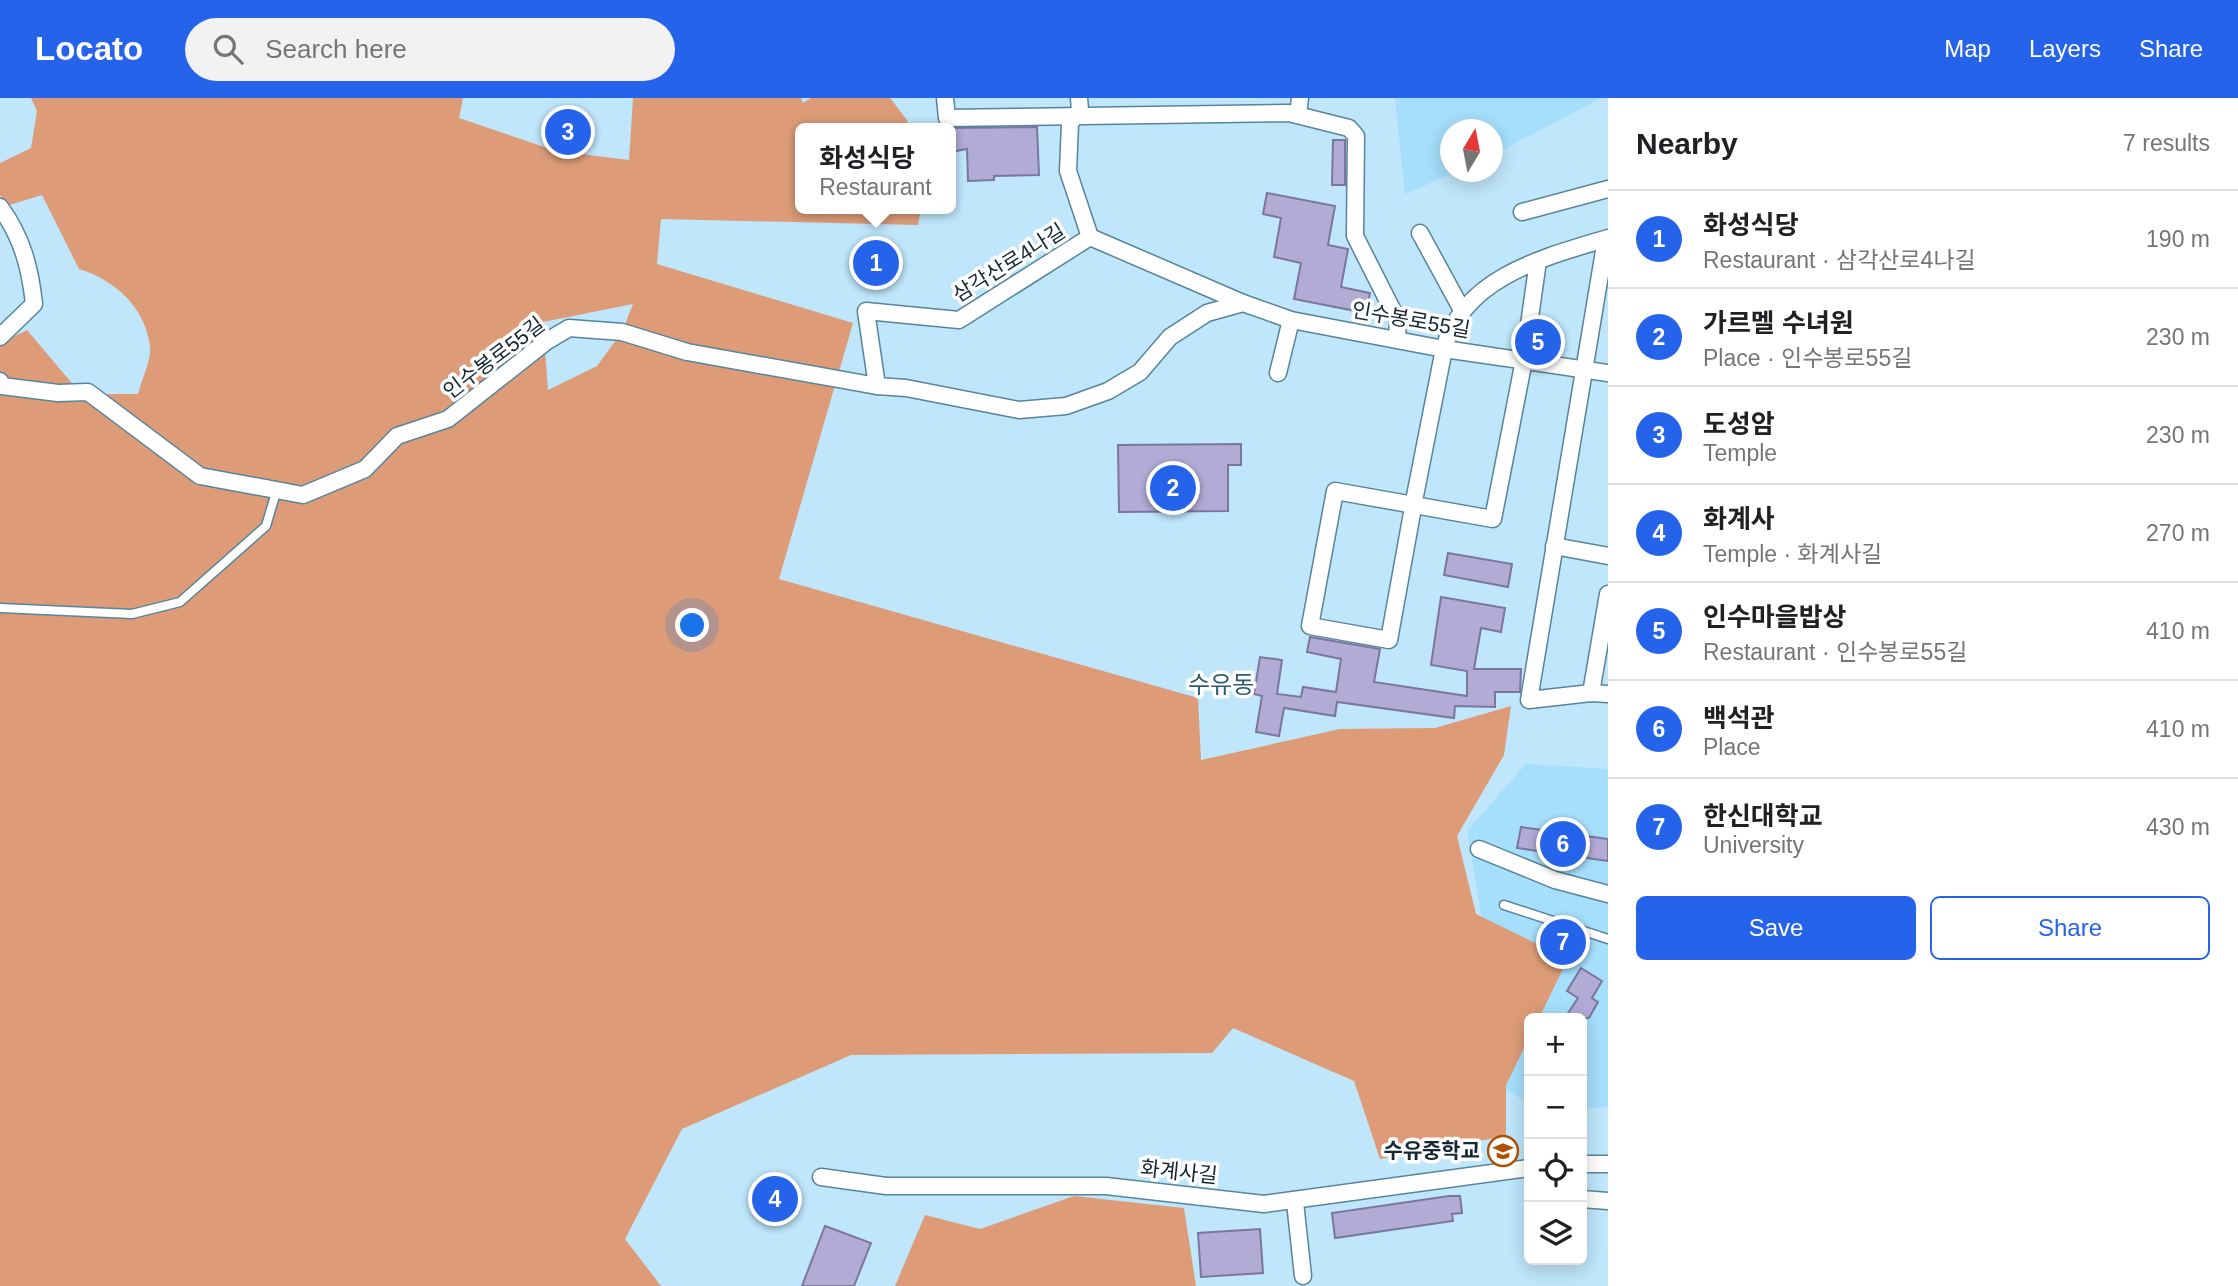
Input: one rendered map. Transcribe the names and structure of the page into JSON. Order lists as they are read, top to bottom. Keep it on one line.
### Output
{"streets":{"street":["삼각산로4나길","인수봉로55길","화계사길"]},"crossings":[["삼각산로4나길","인수봉로55길"]],"districts":["수유동"],"places":{"school or university":["수유중학교"]},"north":"top","page":{"header":"Locato","search":"Search here","nav":["Map","Layers","Share"],"heading":["Nearby","7 results"],"pins":["3","1","5","2","6","7","4"],"popup":["화성식당","Restaurant"],"list":[{"mark":"1","name":"화성식당","note":"Restaurant · 삼각산로4나길","value":"190 m"},{"mark":"2","name":"가르멜 수녀원","note":"Place · 인수봉로55길","value":"230 m"},{"mark":"3","name":"도성암","note":"Temple","value":"230 m"},{"mark":"4","name":"화계사","note":"Temple · 화계사길","value":"270 m"},{"mark":"5","name":"인수마을밥상","note":"Restaurant · 인수봉로55길","value":"410 m"},{"mark":"6","name":"백석관","note":"Place","value":"410 m"},{"mark":"7","name":"한신대학교","note":"University","value":"430 m"}],"buttons":["Save","Share"],"map_buttons":["+","−"]}}
